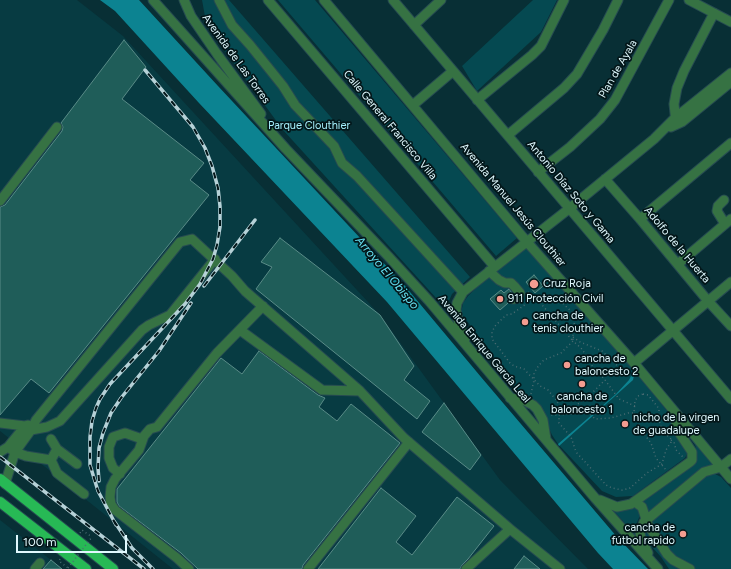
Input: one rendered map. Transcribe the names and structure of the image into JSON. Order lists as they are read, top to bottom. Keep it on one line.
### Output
{"streets":{"street":["Avenida de Las Torres","Plan de Ayala","Calle General Francisco Villa","Antonio Díaz Soto y Gama","Avenida Manuel Jesús Clouthier","Adolfo de la Huerta","Avenida Enrique García Leal"]},"crossings":[["Avenida de Las Torres","Avenida Enrique García Leal"],["Plan de Ayala","Antonio Díaz Soto y Gama"]],"water":["Arroyo El Obispo"],"parks":["Parque Clouthier"],"places":["Cruz Roja","911 Protección Civil","cancha de tenis clouthier","cancha de baloncesto 2","cancha de baloncesto 1","nicho de la virgen de guadalupe","cancha de fútbol rapido"],"scale_bar":"100 m"}
